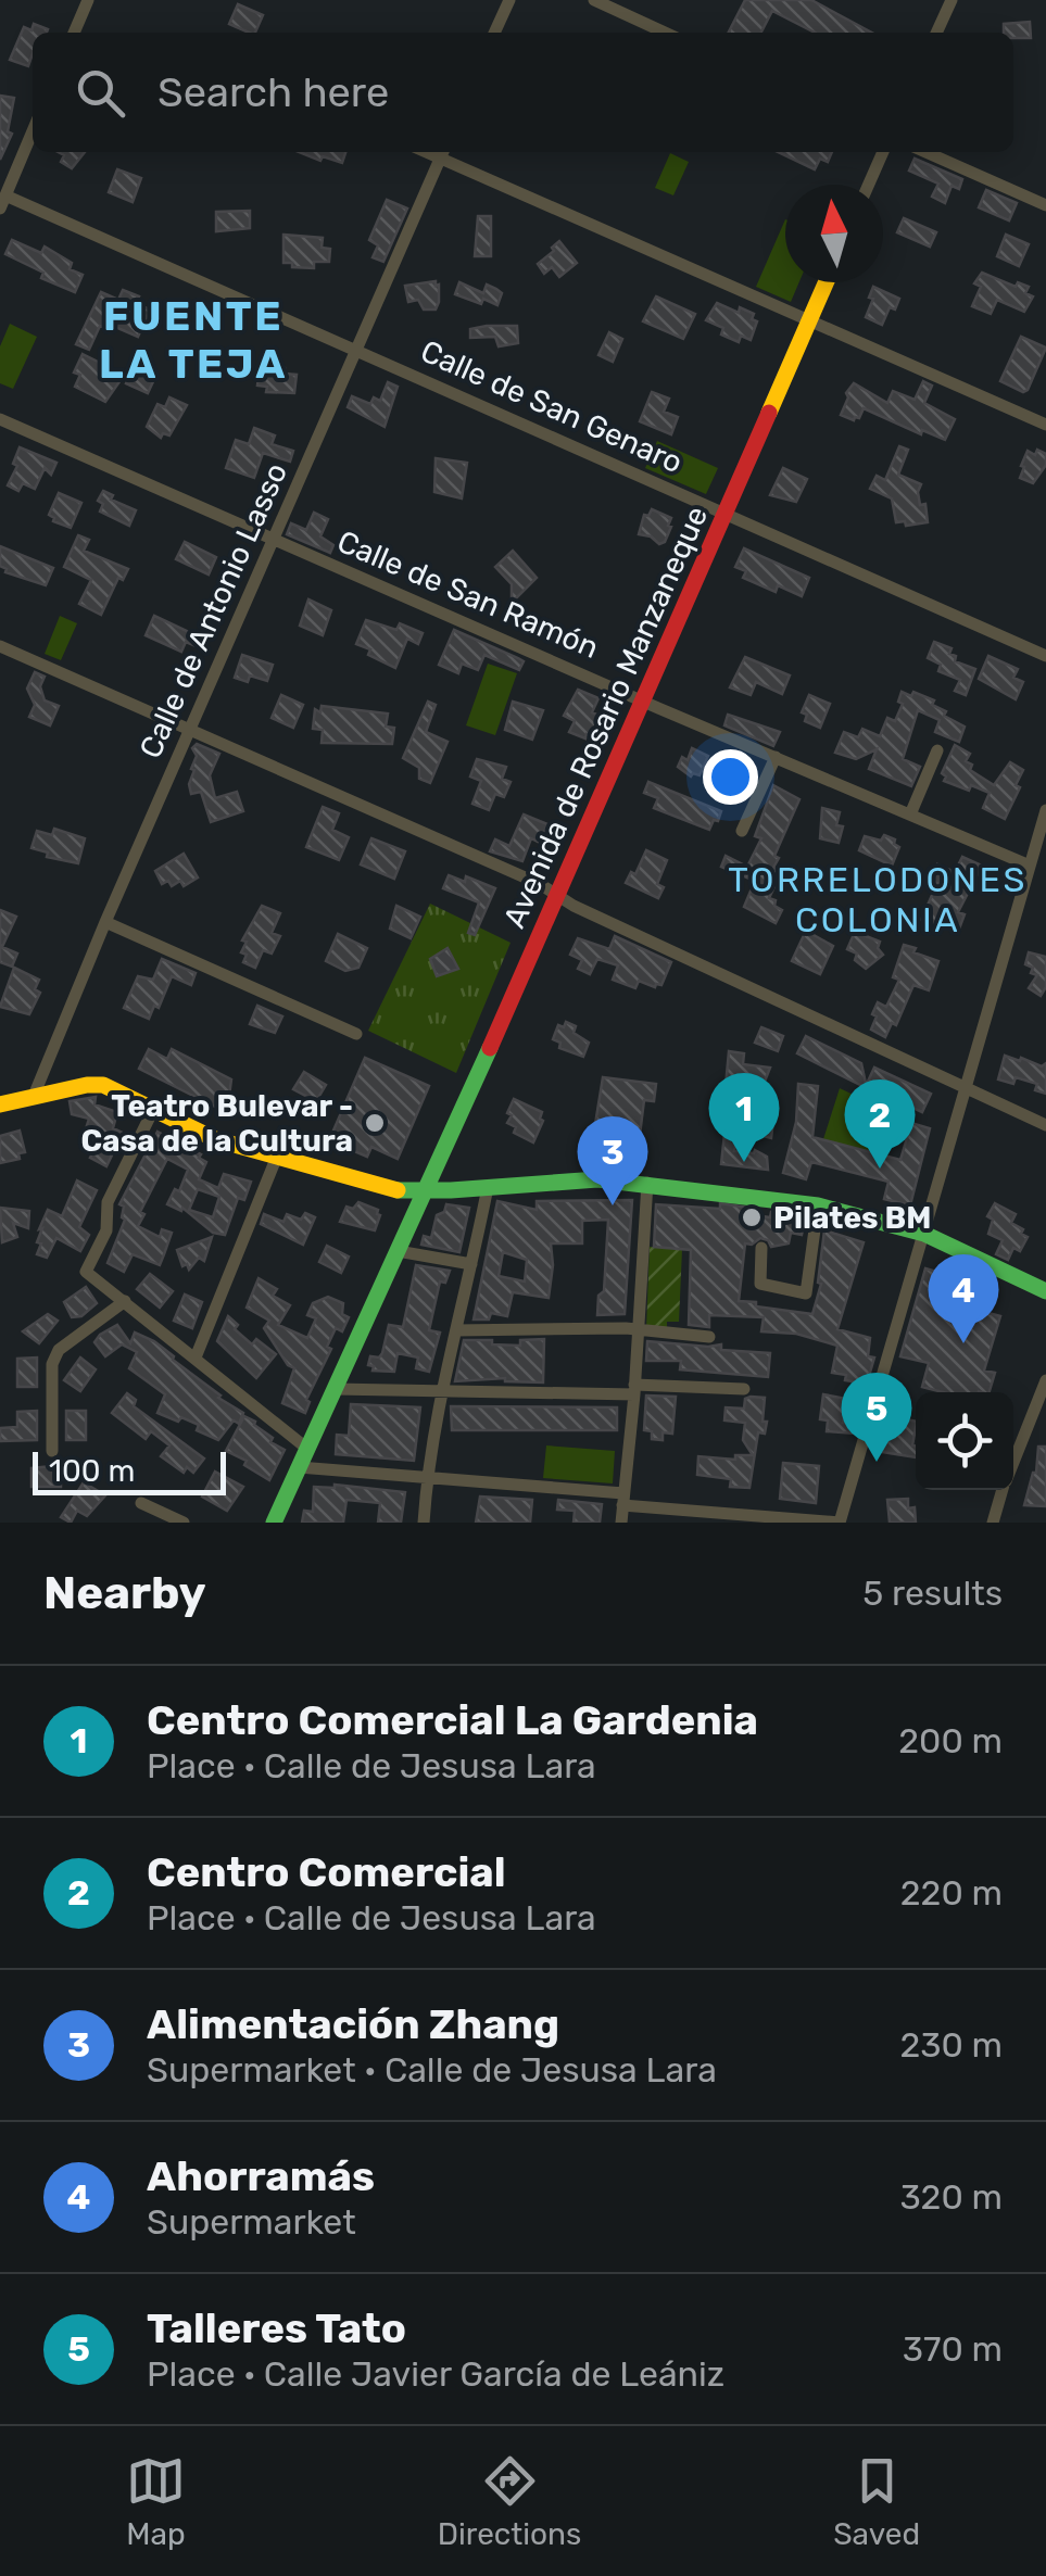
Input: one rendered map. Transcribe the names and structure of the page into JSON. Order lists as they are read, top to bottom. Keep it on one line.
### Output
{"streets":{"street":["Calle de San Genaro","Calle de San Ramón","Calle de Antonio Lasso","Avenida de Rosario Manzaneque"]},"crossings":[["Calle de San Genaro","Calle de Antonio Lasso"],["Calle de San Genaro","Avenida de Rosario Manzaneque"],["Calle de San Ramón","Calle de Antonio Lasso"],["Calle de San Ramón","Avenida de Rosario Manzaneque"]],"districts":["FUENTE LA TEJA","TORRELODONES COLONIA"],"places":["Teatro Bulevar - Casa de la Cultura","Pilates BM"],"scale_bar":"100 m","north":"top","page":{"search":"Search here","pins":["1","2","3","4","5"],"scale":"100 m","heading":["Nearby","5 results"],"list":[{"mark":"1","name":"Centro Comercial La Gardenia","note":"Place · Calle de Jesusa Lara","value":"200 m"},{"mark":"2","name":"Centro Comercial","note":"Place · Calle de Jesusa Lara","value":"220 m"},{"mark":"3","name":"Alimentación Zhang","note":"Supermarket · Calle de Jesusa Lara","value":"230 m"},{"mark":"4","name":"Ahorramás","note":"Supermarket","value":"320 m"},{"mark":"5","name":"Talleres Tato","note":"Place · Calle Javier García de Leániz","value":"370 m"}],"nav":["Map","Directions","Saved"]}}
